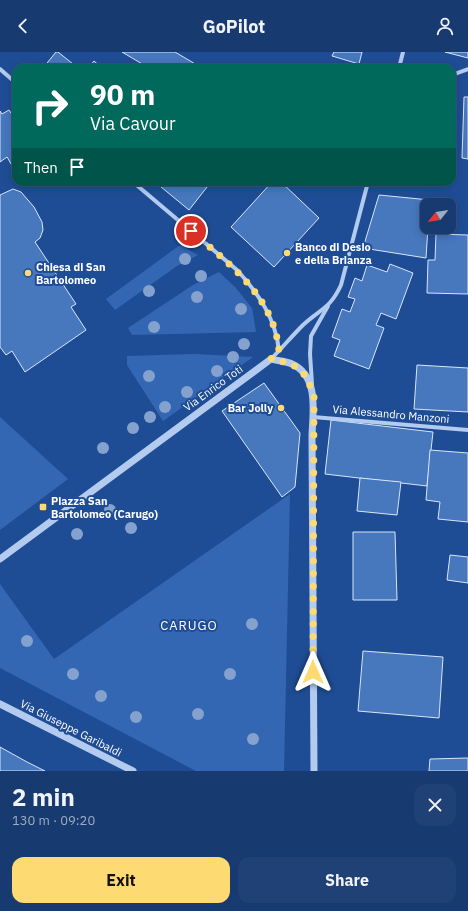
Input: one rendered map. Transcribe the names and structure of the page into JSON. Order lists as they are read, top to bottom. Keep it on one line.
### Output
{"streets":{"street":["Via Enrico Toti","Via Alessandro Manzoni","Via Giuseppe Garibaldi"]},"districts":["CARUGO"],"places":{"other":["Banco di Desio e della Brianza","Chiesa di San Bartolomeo","Bar Jolly"],"transit":["Piazza San Bartolomeo (Carugo)"]},"north":"bottom left","page":{"header":"GoPilot","turn":["90 m","Via Cavour"],"then":"Then","heading":["2 min","130 m · 09:20"],"buttons":["Exit","Share"]}}
